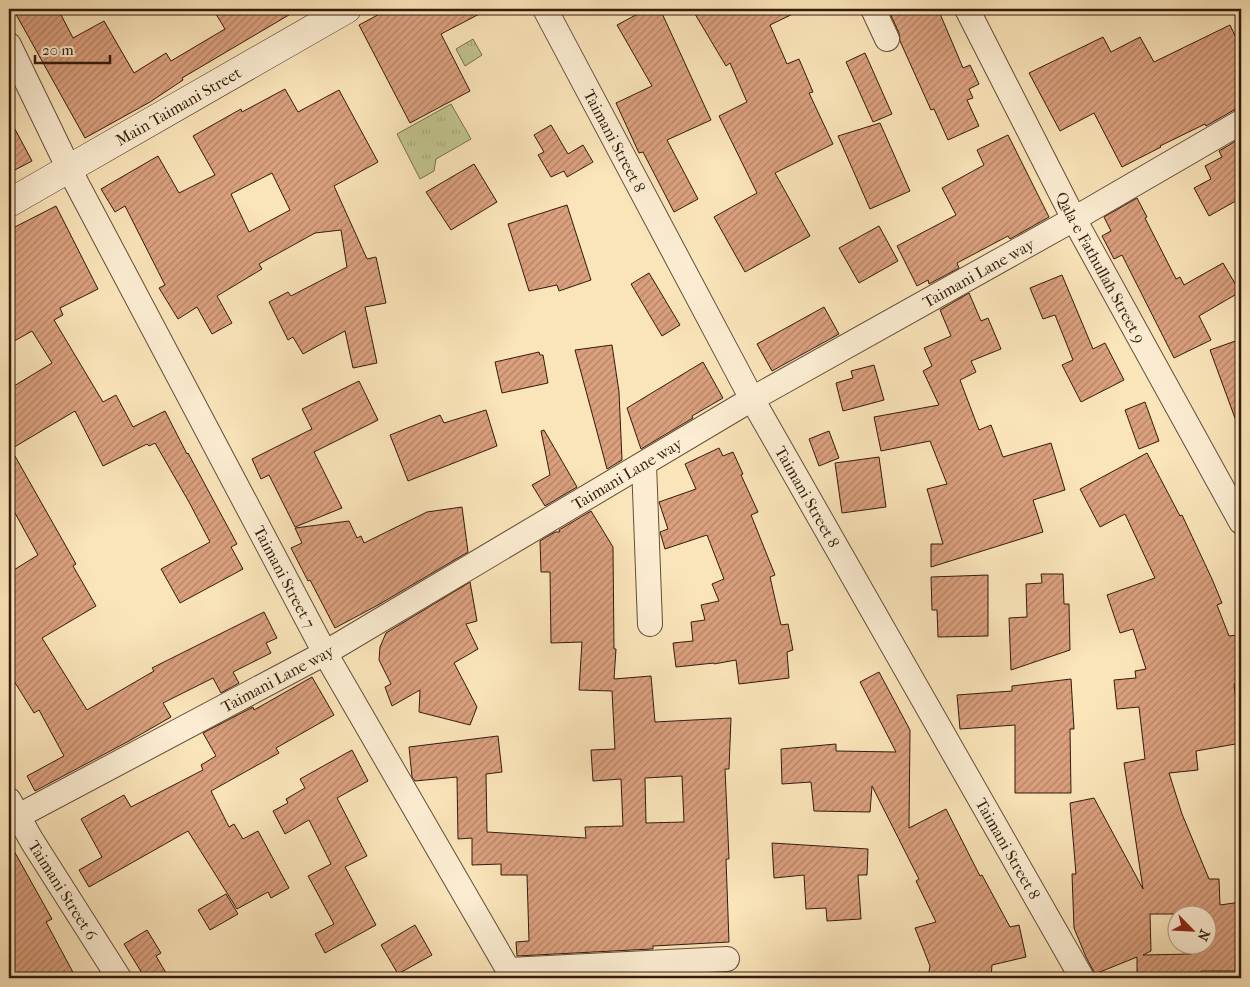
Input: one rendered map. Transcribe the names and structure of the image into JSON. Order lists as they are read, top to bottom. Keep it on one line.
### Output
{"streets":{"main road":["Main Taimani Street"],"street":["Taimani Street 8","Qala-e Fathullah Street 9","Taimani Lane way","Taimani Street 7","Taimani Street 6"]},"crossings":[["Main Taimani Street","Taimani Street 7"],["Taimani Street 8","Taimani Lane way"],["Qala-e Fathullah Street 9","Taimani Lane way"],["Taimani Lane way","Taimani Street 7"],["Taimani Lane way","Taimani Street 6"]],"scale_bar":"20 m","north":"bottom right"}
